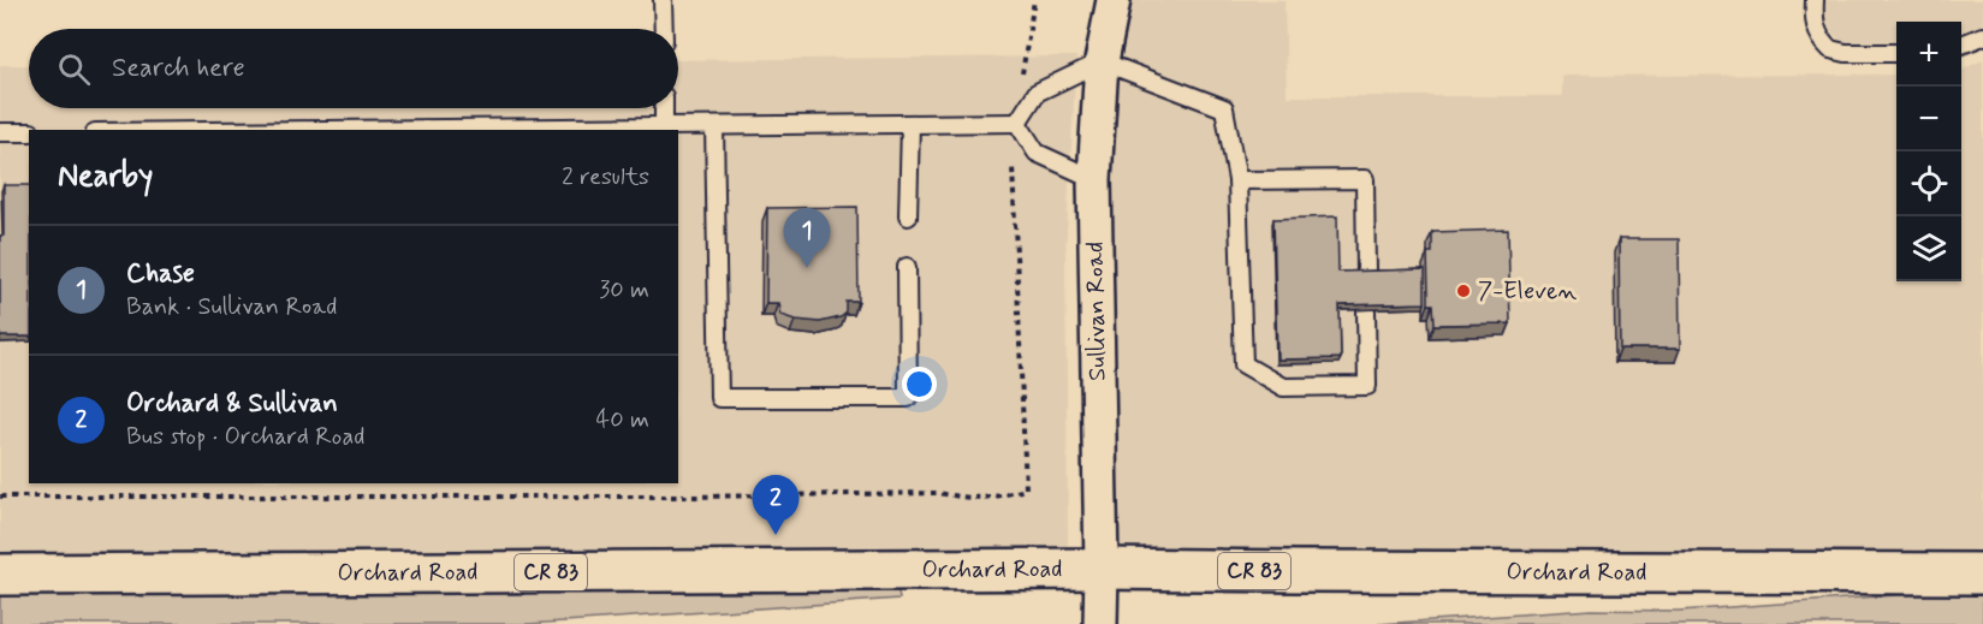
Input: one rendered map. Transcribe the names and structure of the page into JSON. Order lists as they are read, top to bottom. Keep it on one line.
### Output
{"streets":{"main road":["Orchard Road","CR 83"],"street":["Sullivan Road"]},"crossings":[["Sullivan Road","Orchard Road"]],"places":["7-Eleven"],"page":{"map_buttons":["+","−"],"search":"Search here","heading":["Nearby","2 results"],"pins":["1","2"],"list":[{"mark":"1","name":"Chase","note":"Bank · Sullivan Road","value":"30 m"},{"mark":"2","name":"Orchard & Sullivan","note":"Bus stop · Orchard Road","value":"40 m"}]}}
